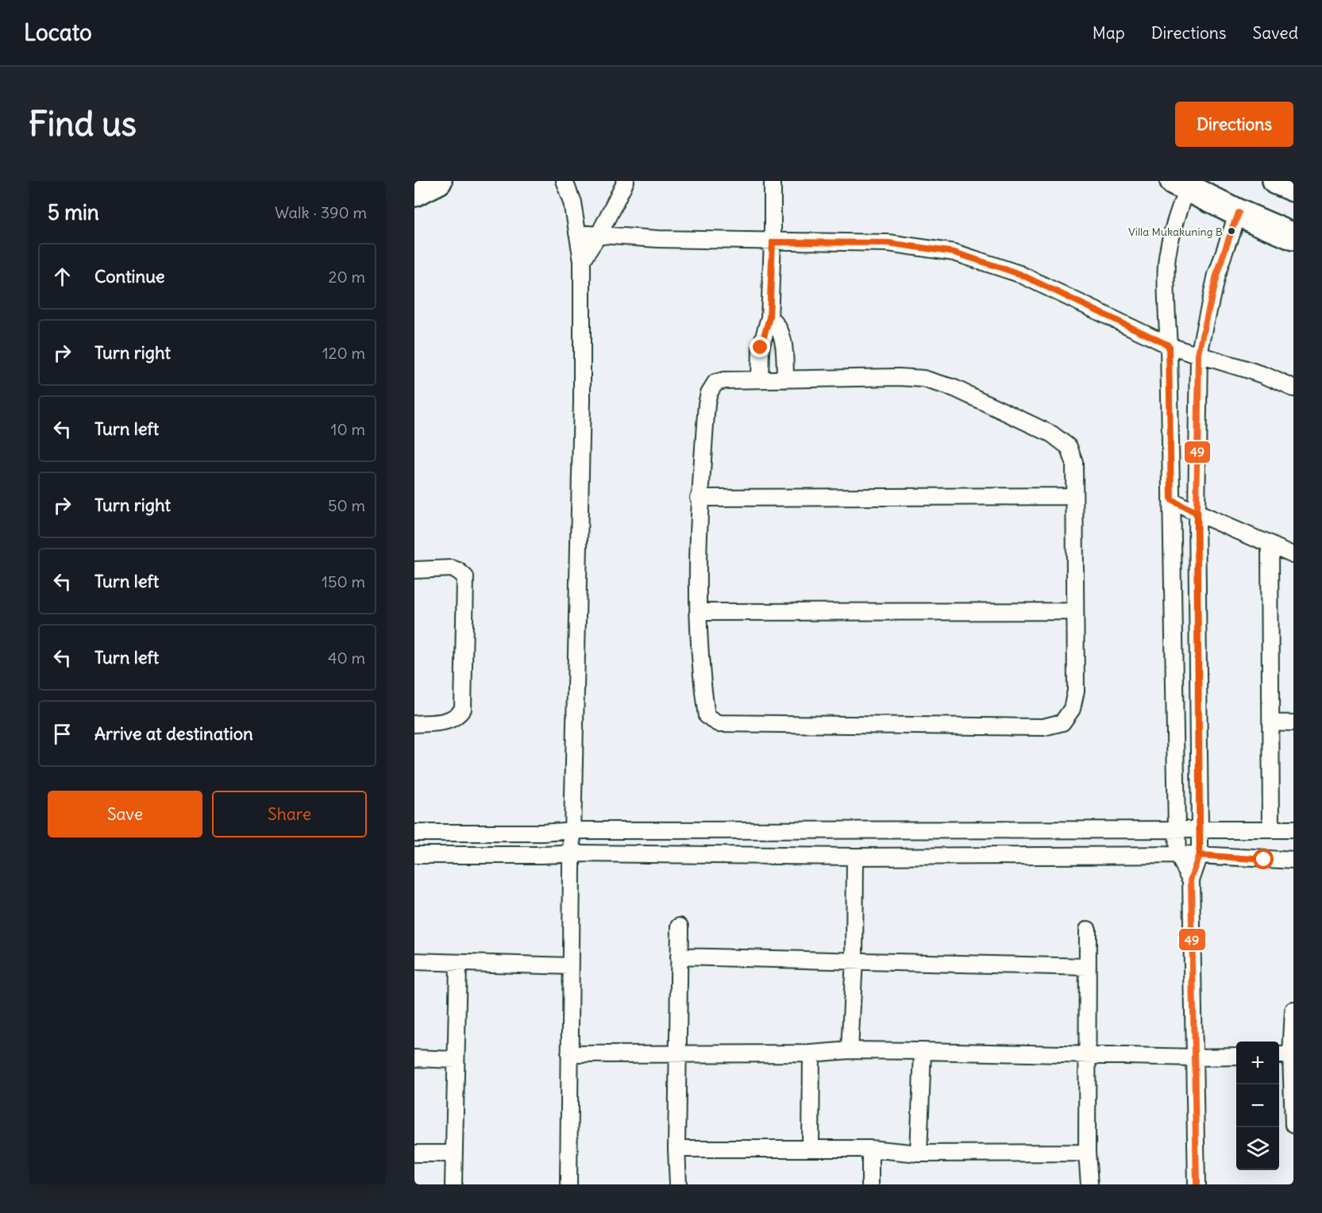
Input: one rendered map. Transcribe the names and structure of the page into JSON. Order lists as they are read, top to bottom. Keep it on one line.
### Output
{"places":["Villa Mukakuning B"],"lines":["transit line 49"],"page":{"header":"Locato","nav":["Map","Directions","Saved"],"buttons":["Directions",["Save","Share"]],"title":"Find us","heading":["5 min","Walk · 390 m"],"list":[["Continue","20 m"],["Turn right","120 m"],["Turn left","10 m"],["Turn right","50 m"],["Turn left","150 m"],["Turn left","40 m"],"Arrive at destination"],"map_buttons":["+","−"]}}
